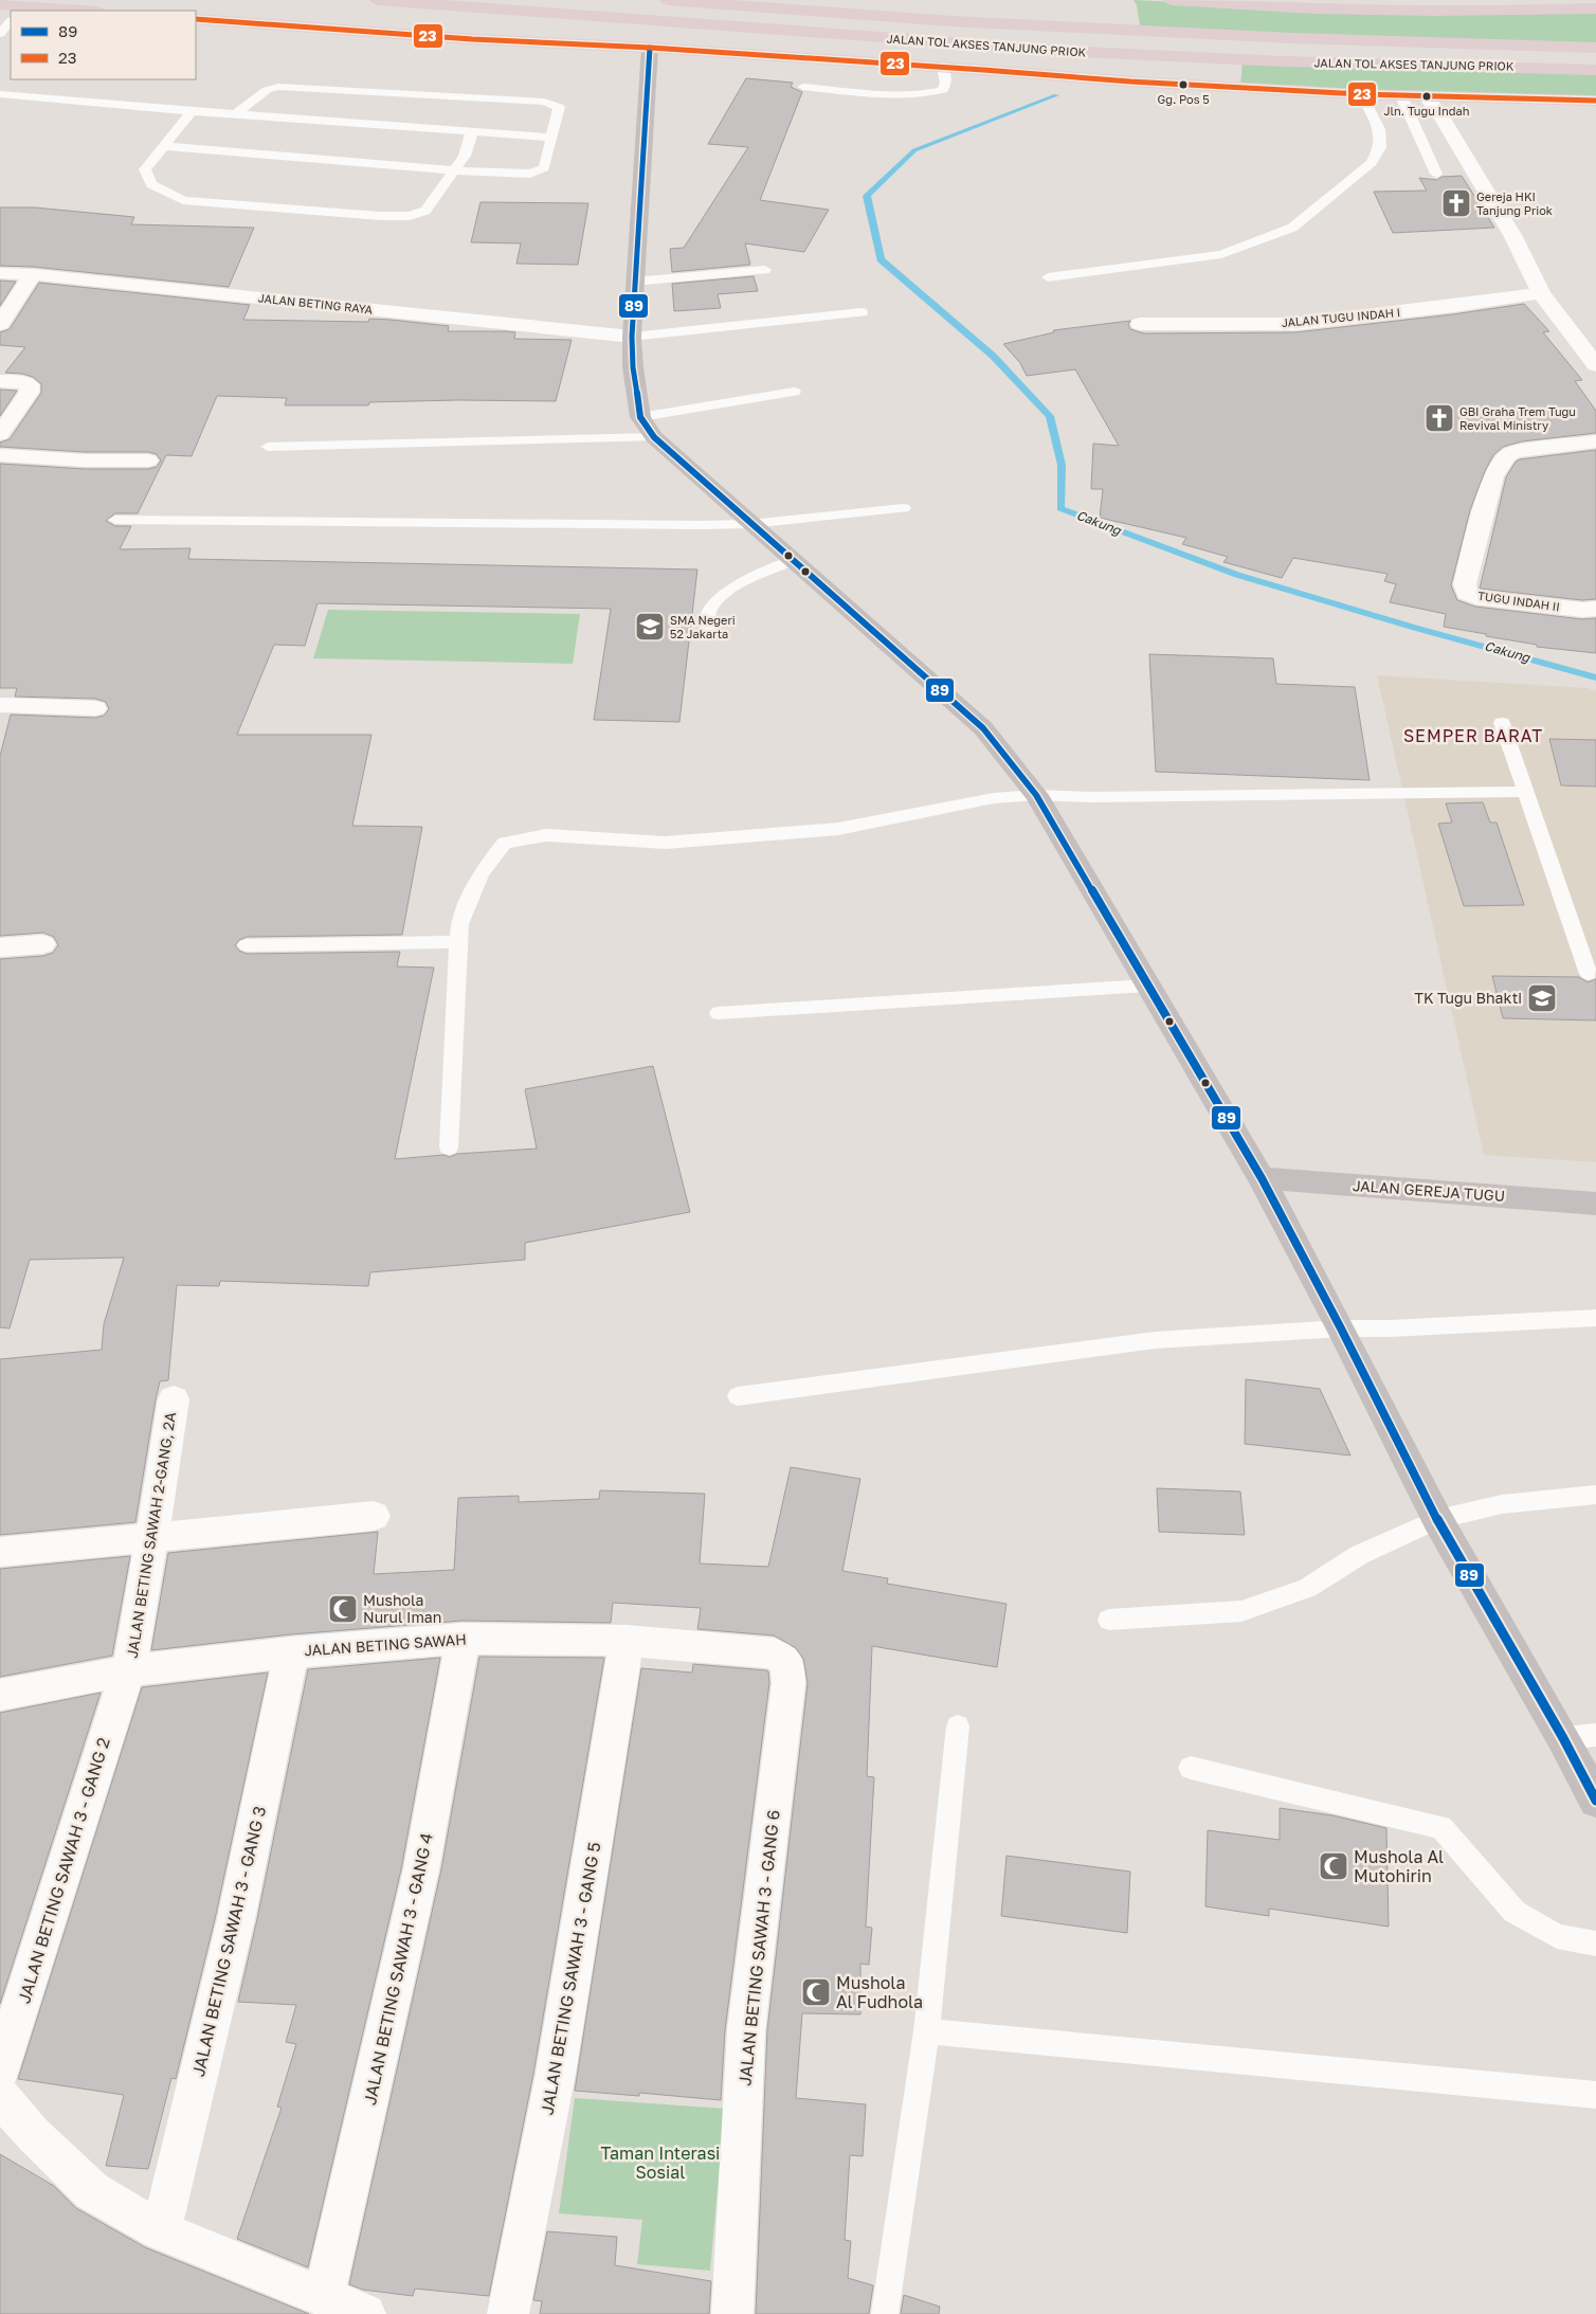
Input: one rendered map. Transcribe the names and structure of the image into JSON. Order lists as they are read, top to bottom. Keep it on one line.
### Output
{"streets":{"highway":["JALAN TOL AKSES TANJUNG PRIOK"],"main road":["JALAN GEREJA TUGU"],"street":["JALAN BETING RAYA","JALAN TUGU INDAH I","TUGU INDAH II","JALAN BETING SAWAH 2-GANG, 2A","JALAN BETING SAWAH","JALAN BETING SAWAH 3 - GANG 2","JALAN BETING SAWAH 3 - GANG 3","JALAN BETING SAWAH 3 - GANG 6","JALAN BETING SAWAH 3 - GANG 4","JALAN BETING SAWAH 3 - GANG 5"]},"crossings":[["JALAN BETING SAWAH 2-GANG, 2A","JALAN BETING SAWAH"],["JALAN BETING SAWAH 2-GANG, 2A","JALAN BETING SAWAH 3 - GANG 2"],["JALAN BETING SAWAH","JALAN BETING SAWAH 3 - GANG 2"],["JALAN BETING SAWAH","JALAN BETING SAWAH 3 - GANG 3"],["JALAN BETING SAWAH","JALAN BETING SAWAH 3 - GANG 6"],["JALAN BETING SAWAH","JALAN BETING SAWAH 3 - GANG 4"],["JALAN BETING SAWAH","JALAN BETING SAWAH 3 - GANG 5"]],"districts":["SEMPER BARAT"],"water":["Cakung"],"parks":["Taman Interasi Sosial"],"places":{"other":["Gg. Pos 5","Jln. Tugu Indah"],"church":["Gereja HKI Tanjung Priok","GBI Graha Trem Tugu Revival Ministry"],"school or university":["SMA Negeri 52 Jakarta","TK Tugu Bhakti"],"mosque":["Mushola Nurul Iman","Mushola Al Mutohirin","Mushola Al Fudhola"]},"lines":["transit line 23","transit line 89"],"legend":["89","23"]}
